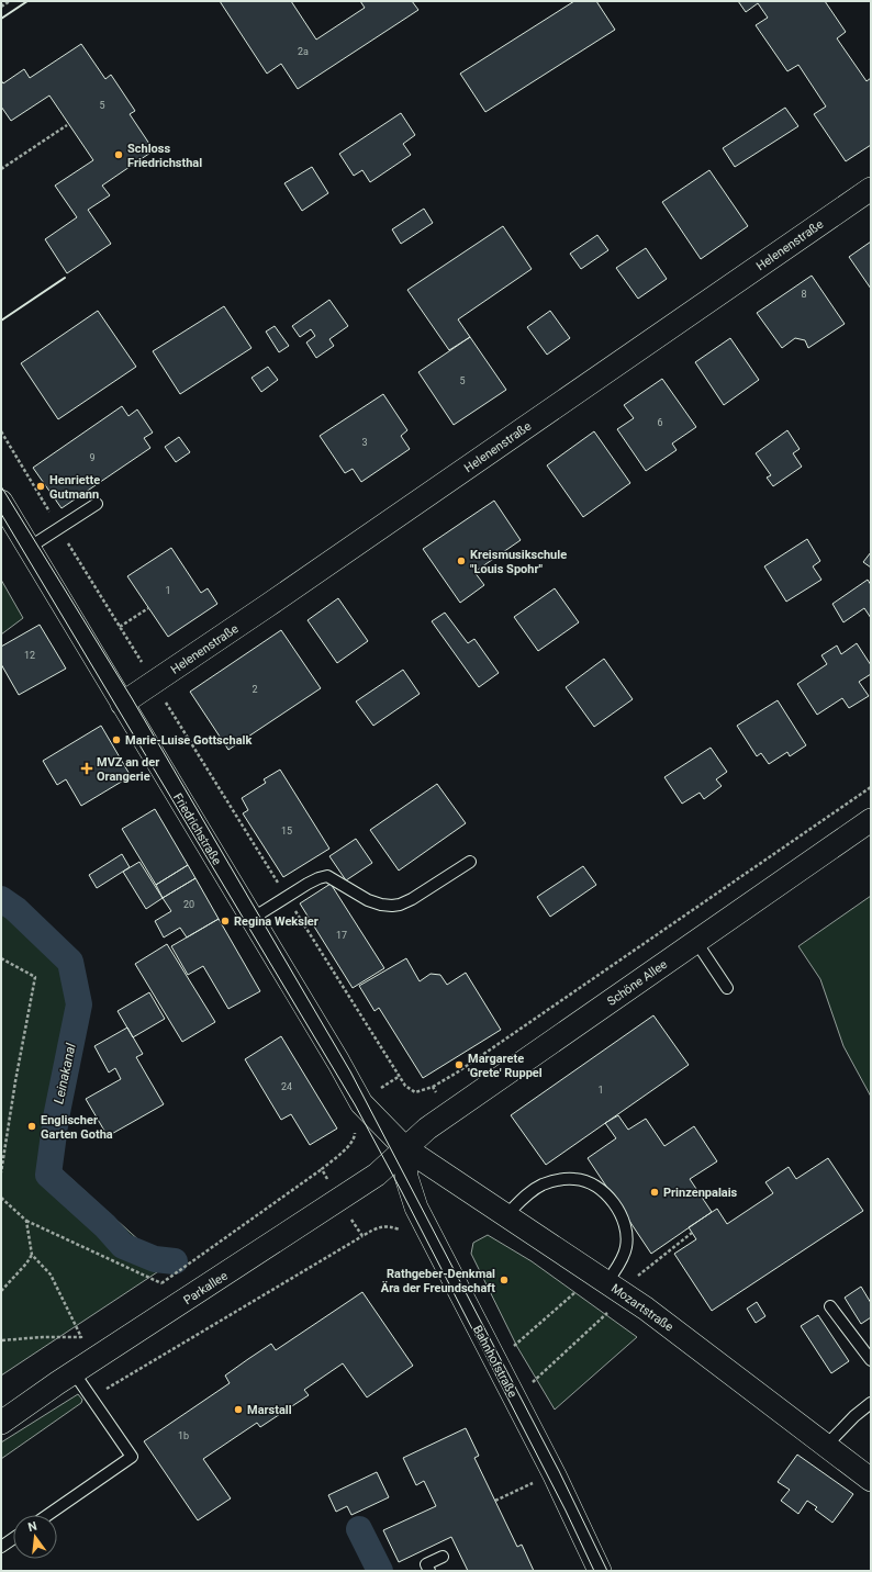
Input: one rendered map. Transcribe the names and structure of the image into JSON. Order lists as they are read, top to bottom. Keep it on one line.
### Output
{"streets":{"street":["Helenenstraße","Friedrichstraße","Schöne Allee","Parkallee","Mozartstraße","Bahnhofstraße"]},"crossings":[["Helenenstraße","Friedrichstraße"],["Friedrichstraße","Schöne Allee"],["Friedrichstraße","Parkallee"],["Friedrichstraße","Mozartstraße"],["Friedrichstraße","Bahnhofstraße"],["Schöne Allee","Parkallee"],["Schöne Allee","Mozartstraße"],["Schöne Allee","Bahnhofstraße"],["Parkallee","Mozartstraße"],["Parkallee","Bahnhofstraße"],["Mozartstraße","Bahnhofstraße"]],"water":["Leinakanal"],"places":{"other":["Schloss Friedrichsthal","Henriette Gutmann","Kreismusikschule \"Louis Spohr\"","Marie-Luise Gottschalk","Regina Weksler","Margarete 'Grete' Ruppel","Englischer Garten Gotha","Prinzenpalais","Rathgeber-Denkmal Ära der Freundschaft","Marstall"],"health":["MVZ an der Orangerie"]},"house_numbers":["2a","5","8","5","6","3","9","1","12","2","15","20","17","24","1","1b"],"north":"top"}
